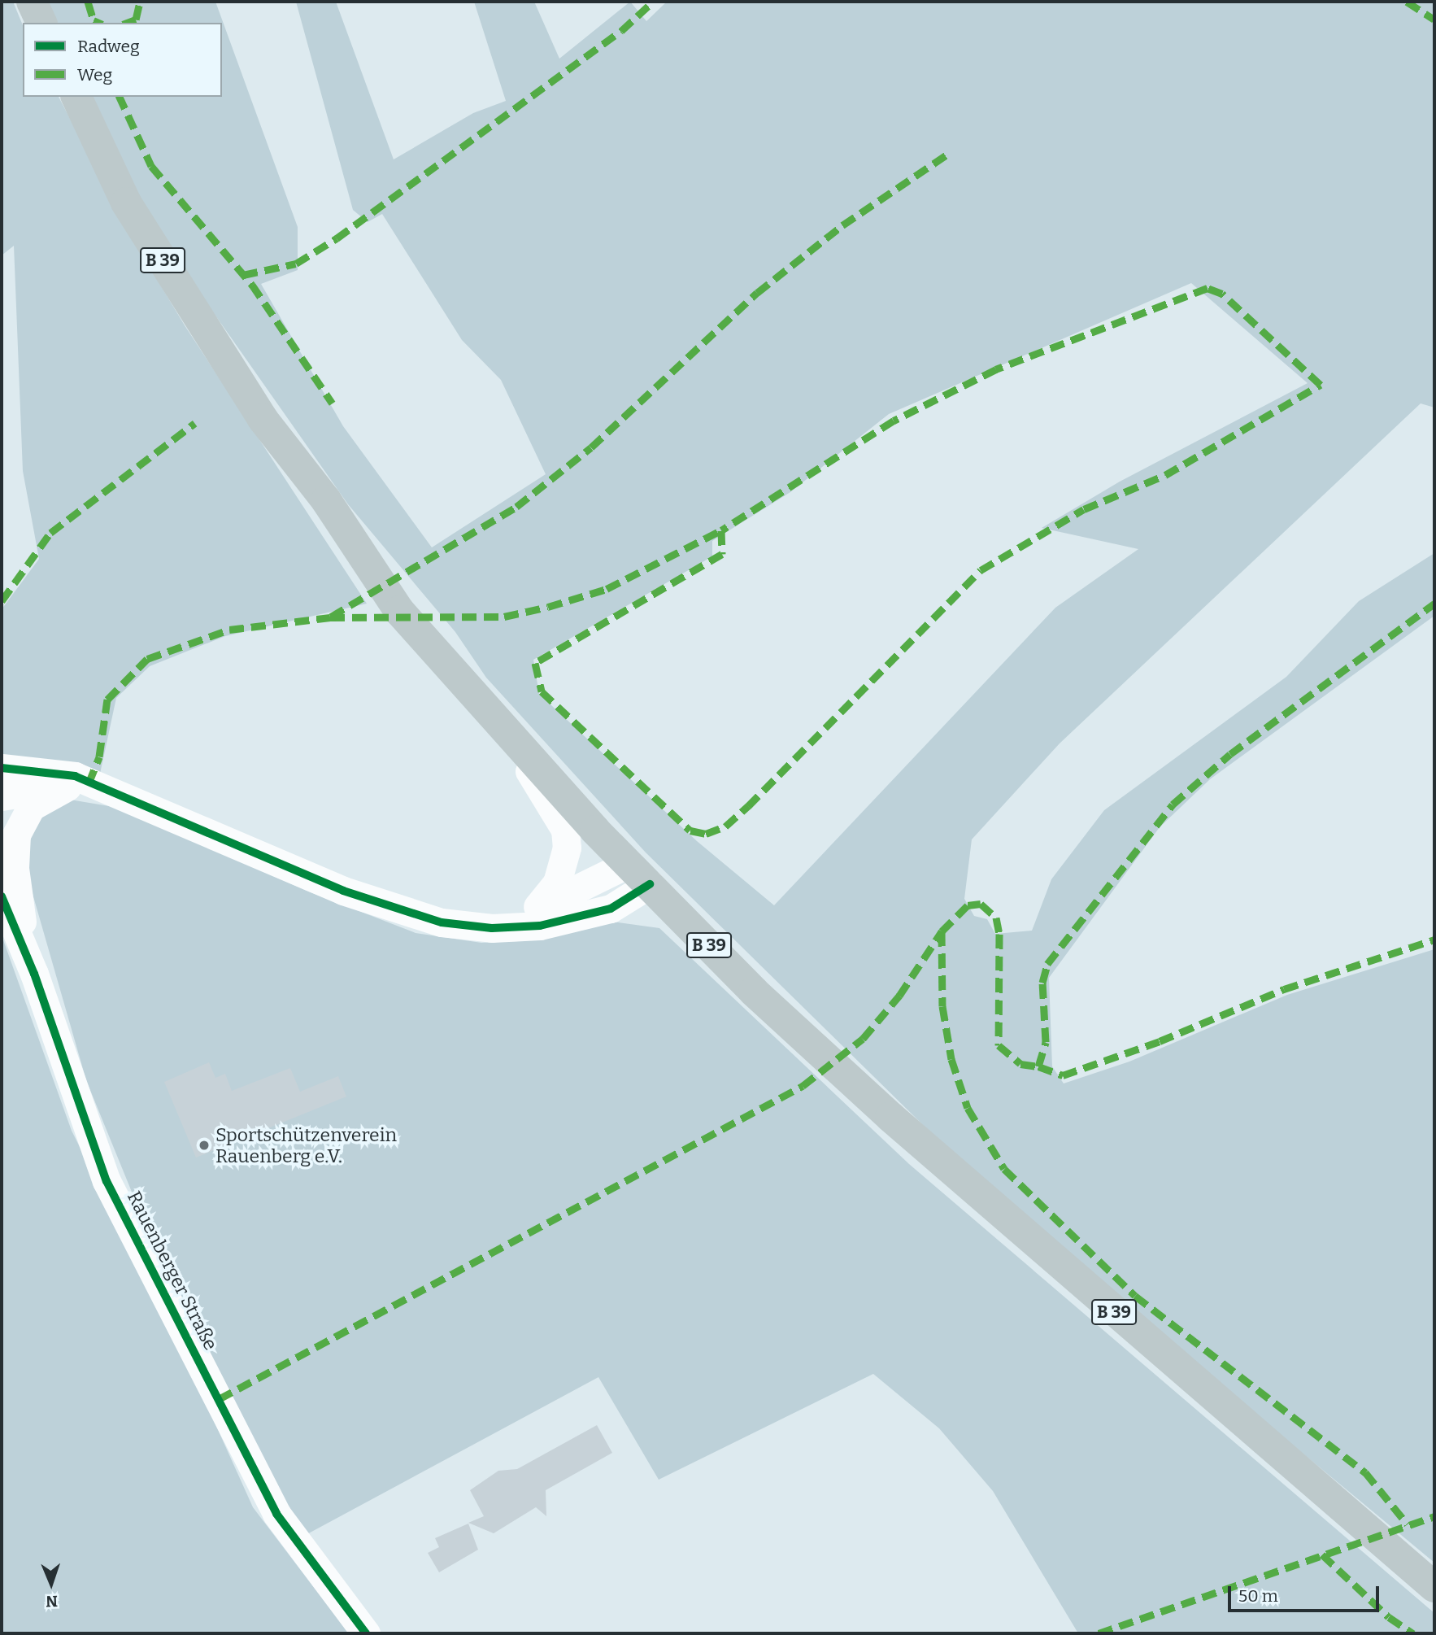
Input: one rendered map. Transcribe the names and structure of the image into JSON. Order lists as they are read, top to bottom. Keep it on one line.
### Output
{"streets":{"main road":["B 39"],"street":["Rauenberger Straße"]},"places":["Sportschützenverein Rauenberg e.V."],"legend":["Radweg","Weg"],"scale_bar":"50 m","north":"bottom"}
